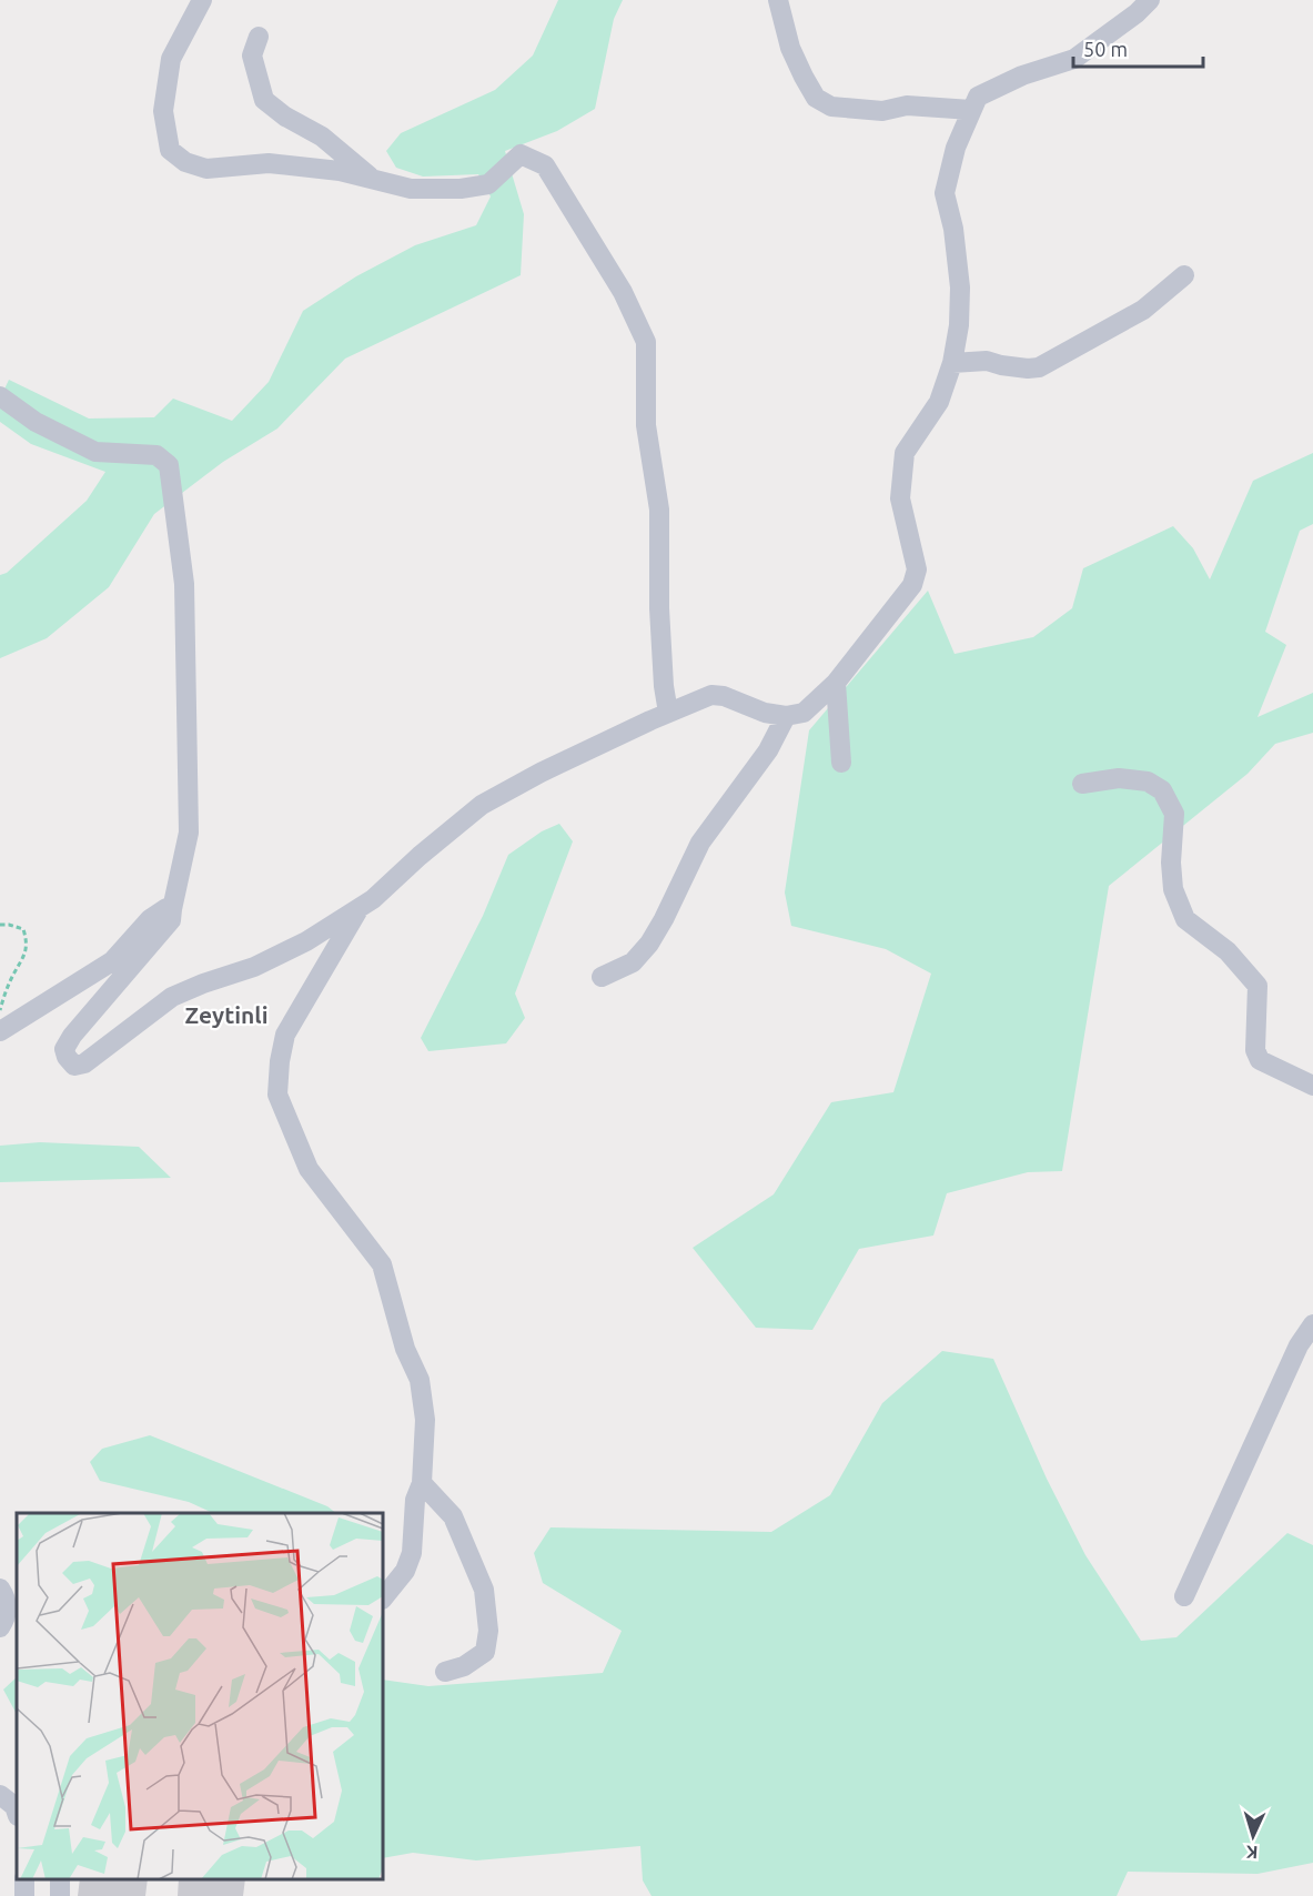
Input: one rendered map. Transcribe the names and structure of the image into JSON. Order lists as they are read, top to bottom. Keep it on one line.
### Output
{"districts":["Zeytinli"],"scale_bar":"50 m","north":"bottom"}
